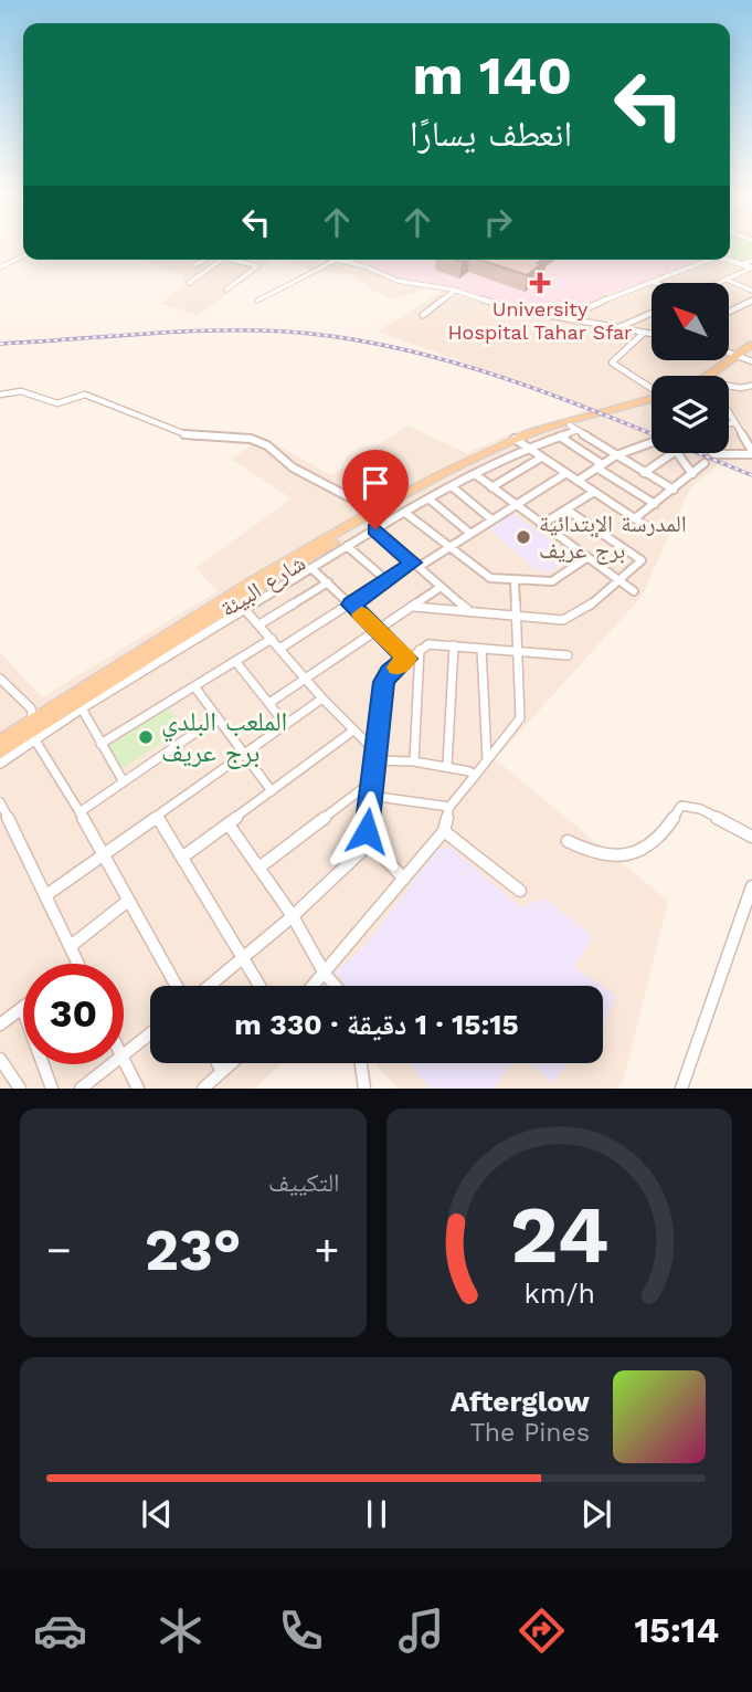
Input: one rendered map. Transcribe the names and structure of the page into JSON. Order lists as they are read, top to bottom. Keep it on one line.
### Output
{"streets":{"main road":["شارع البيئة"]},"places":{"health":["University Hospital Tahar Sfar"],"other":["المدرسة الإبتدائية برج عريف","الملعب البلدي برج عريف"]},"north":"top left","page":{"turn":["140 m","انعطف يسارًا"],"limit":"30","trip":"15:15 · 1 دقيقة · 330 m","tile":"التكييف","heat":["−","23°","+"],"song":["Afterglow","The Pines"],"tabs":"15:14","gauge":["24","km/h"]}}
